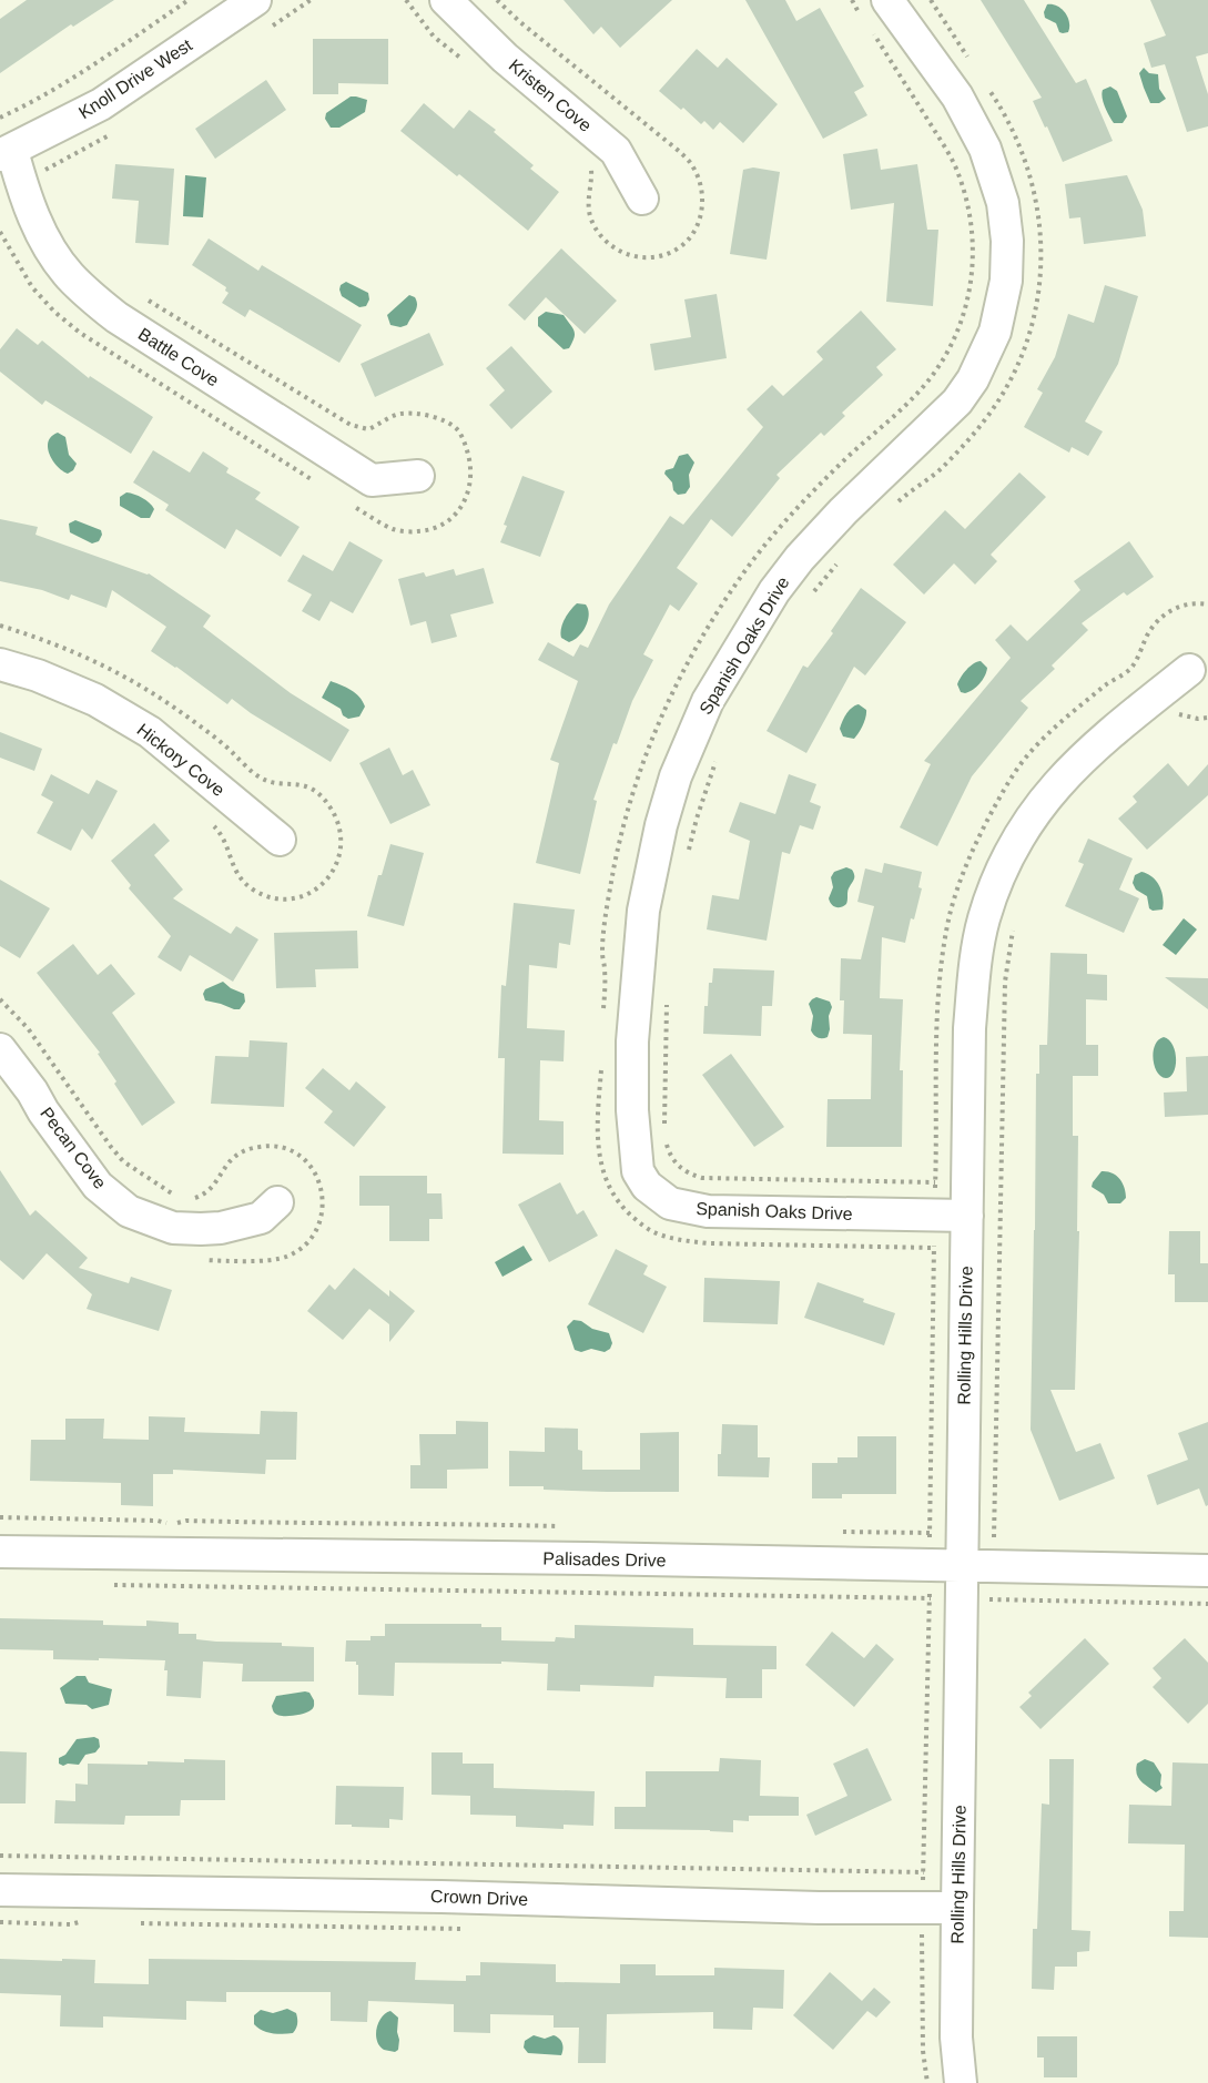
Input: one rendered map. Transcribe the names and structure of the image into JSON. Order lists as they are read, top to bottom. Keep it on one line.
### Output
{"streets":{"street":["Knoll Drive West","Kristen Cove","Battle Cove","Spanish Oaks Drive","Hickory Cove","Pecan Cove","Rolling Hills Drive","Palisades Drive","Crown Drive"]},"crossings":[["Knoll Drive West","Battle Cove"],["Spanish Oaks Drive","Rolling Hills Drive"],["Rolling Hills Drive","Palisades Drive"],["Rolling Hills Drive","Crown Drive"]]}
